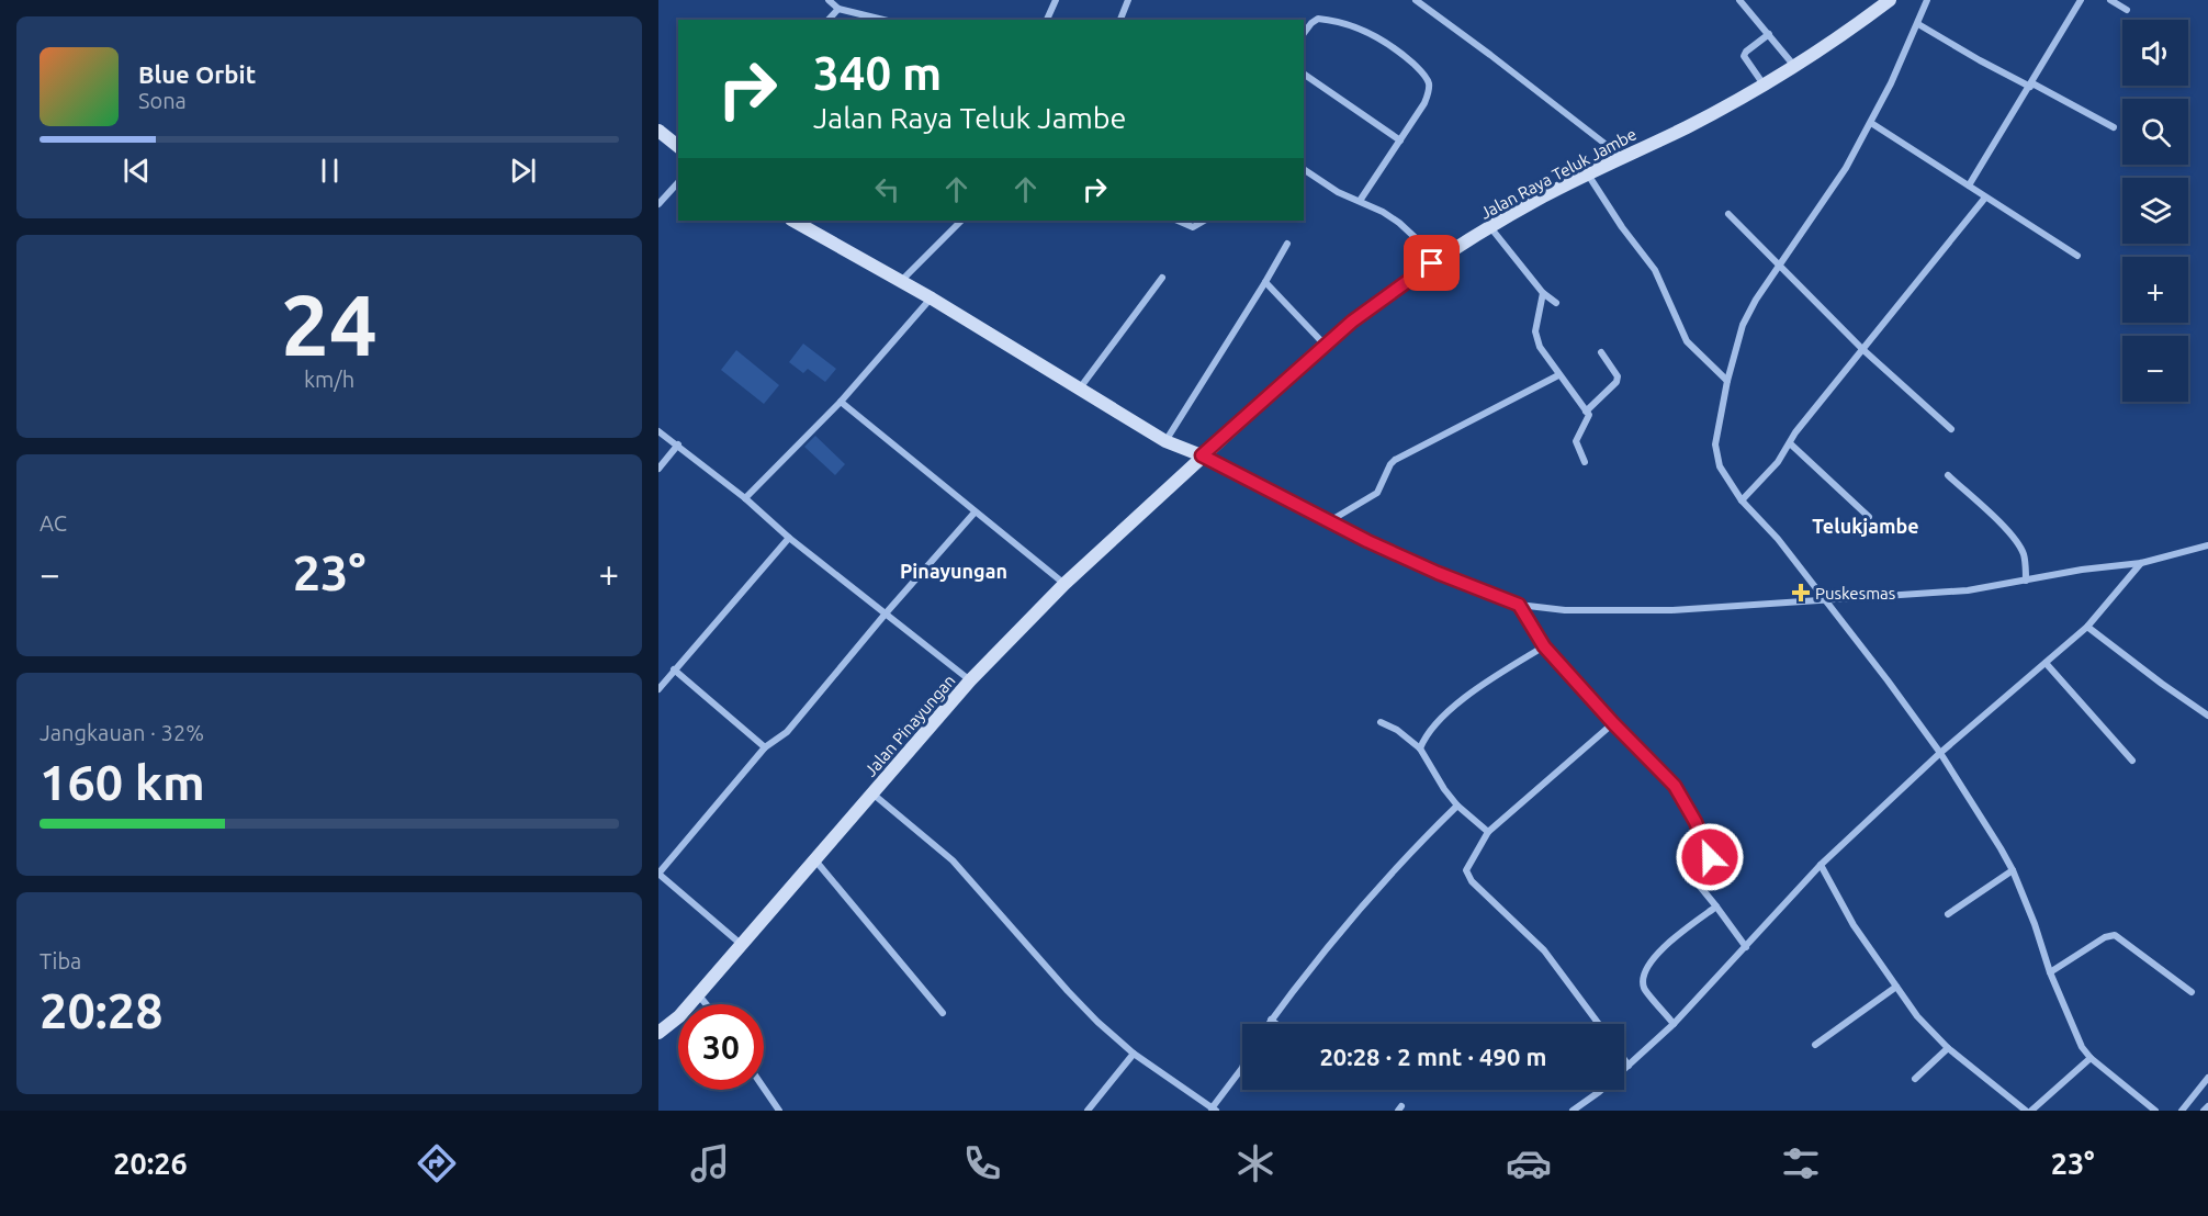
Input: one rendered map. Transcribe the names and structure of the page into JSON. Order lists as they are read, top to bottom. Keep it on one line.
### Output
{"streets":{"main road":["Jalan Raya Teluk Jambe","Jalan Pinayungan"]},"crossings":[["Jalan Raya Teluk Jambe","Jalan Pinayungan"]],"districts":["Telukjambe","Pinayungan"],"places":{"health":["Puskesmas"]},"page":{"map_buttons":["+","−"],"turn":["340 m","Jalan Raya Teluk Jambe"],"song":["Blue Orbit","Sona"],"tile":[["24","km/h"],"AC",["Jangkauan · 32%","160 km"],["Tiba","20:28"]],"heat":["−","23°","+"],"limit":"30","trip":"20:28 · 2 mnt · 490 m","tabs":["20:26","23°"]}}
